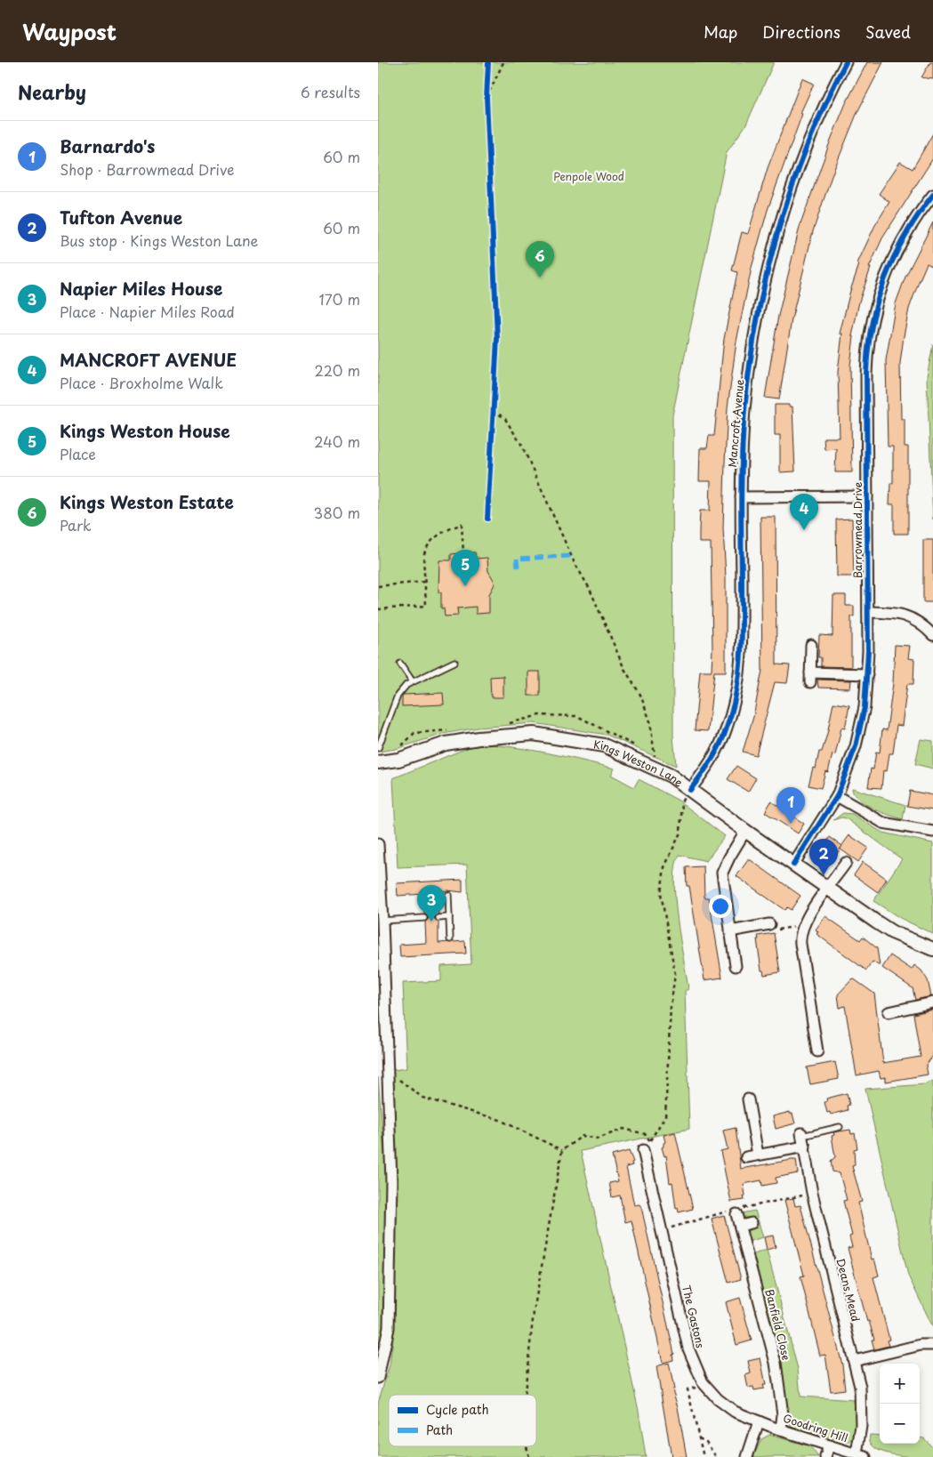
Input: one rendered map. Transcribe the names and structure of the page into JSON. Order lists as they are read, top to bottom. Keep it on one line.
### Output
{"streets":{"street":["Mancroft Avenue","Barrowmead Drive","Kings Weston Lane","Deans Mead","The Gastons","Banfield Close","Goodring Hill"]},"crossings":[["Mancroft Avenue","Kings Weston Lane"],["Barrowmead Drive","Kings Weston Lane"],["Deans Mead","Goodring Hill"],["The Gastons","Goodring Hill"],["Banfield Close","Goodring Hill"]],"parks":["Penpole Wood"],"legend":["Cycle path","Path"],"page":{"header":"Waypost","nav":["Map","Directions","Saved"],"heading":["Nearby","6 results"],"list":[{"mark":"1","name":"Barnardo's","note":"Shop · Barrowmead Drive","value":"60 m"},{"mark":"2","name":"Tufton Avenue","note":"Bus stop · Kings Weston Lane","value":"60 m"},{"mark":"3","name":"Napier Miles House","note":"Place · Napier Miles Road","value":"170 m"},{"mark":"4","name":"MANCROFT AVENUE","note":"Place · Broxholme Walk","value":"220 m"},{"mark":"5","name":"Kings Weston House","note":"Place","value":"240 m"},{"mark":"6","name":"Kings Weston Estate","note":"Park","value":"380 m"}],"pins":["6","4","5","1","2","3"],"map_buttons":["+","−"]}}
